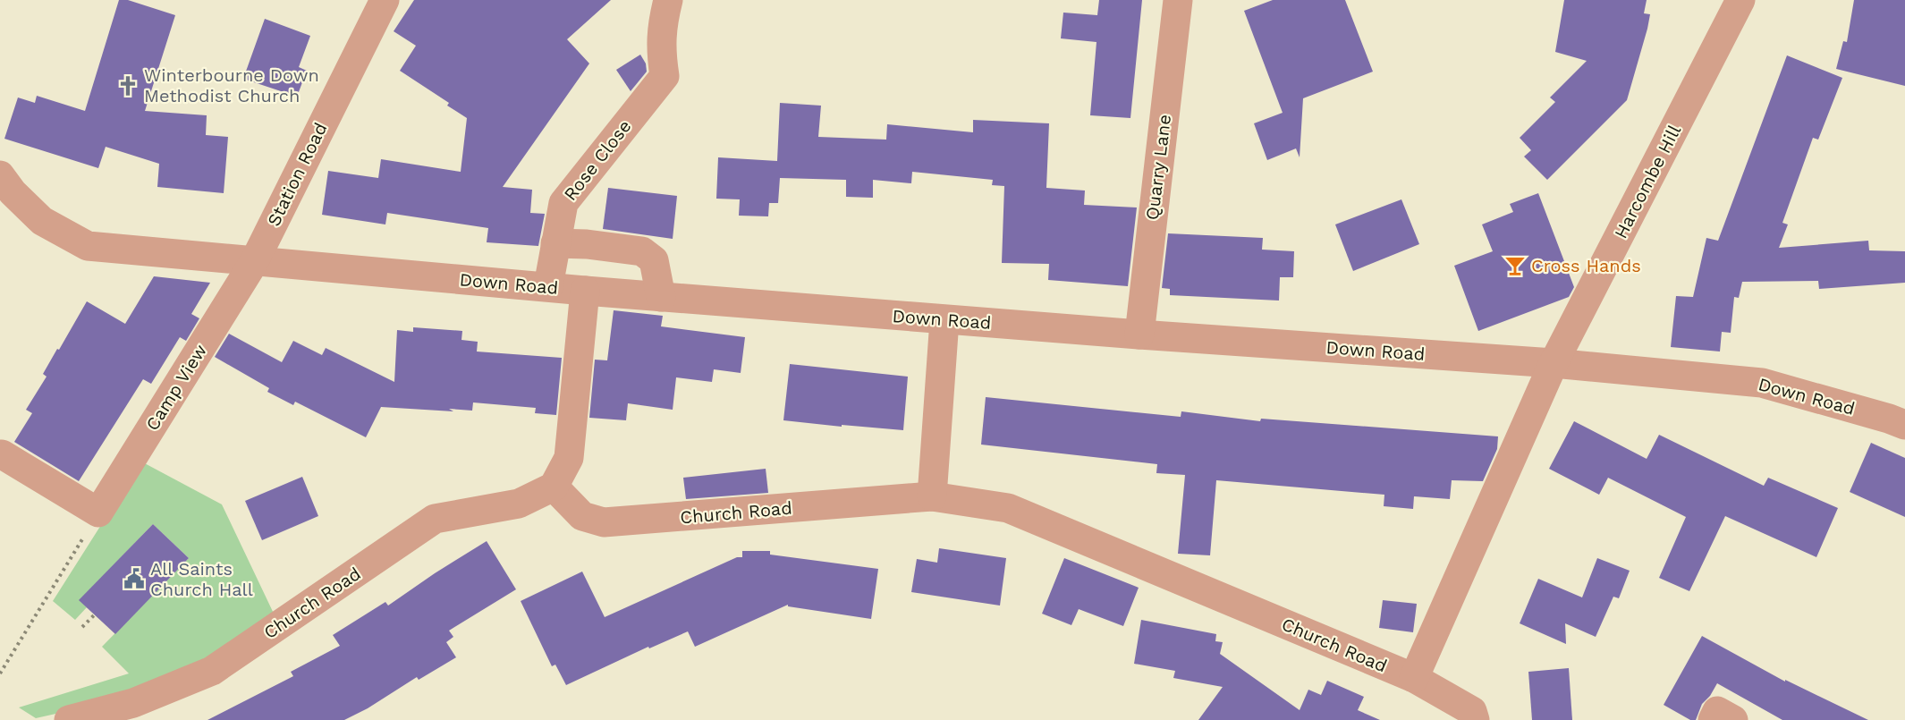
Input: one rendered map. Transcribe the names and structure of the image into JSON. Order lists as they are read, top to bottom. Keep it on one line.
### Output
{"streets":{"street":["Rose Close","Quarry Lane","Station Road","Harcombe Hill","Down Road","Camp View","Church Road"]},"crossings":[["Rose Close","Down Road"],["Quarry Lane","Down Road"],["Station Road","Down Road"],["Station Road","Camp View"],["Harcombe Hill","Down Road"],["Down Road","Camp View"]],"places":{"church":["Winterbourne Down Methodist Church"],"bar":["Cross Hands"],"public building":["All Saints Church Hall"]}}
